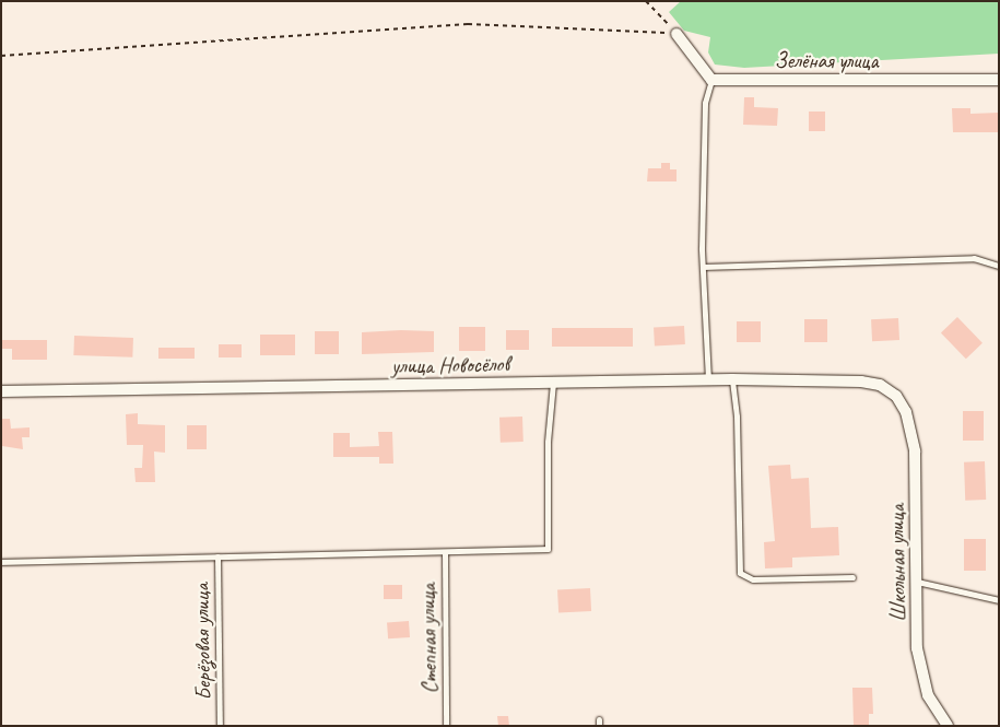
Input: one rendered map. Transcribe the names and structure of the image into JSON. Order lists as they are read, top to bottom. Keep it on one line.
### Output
{"streets":{"street":["Зелёная улица","улица Новосёлов","Школьная улица"],"lane":["Степная улица","Берёзовая улица"]},"crossings":[["улица Новосёлов","Школьная улица"]]}
